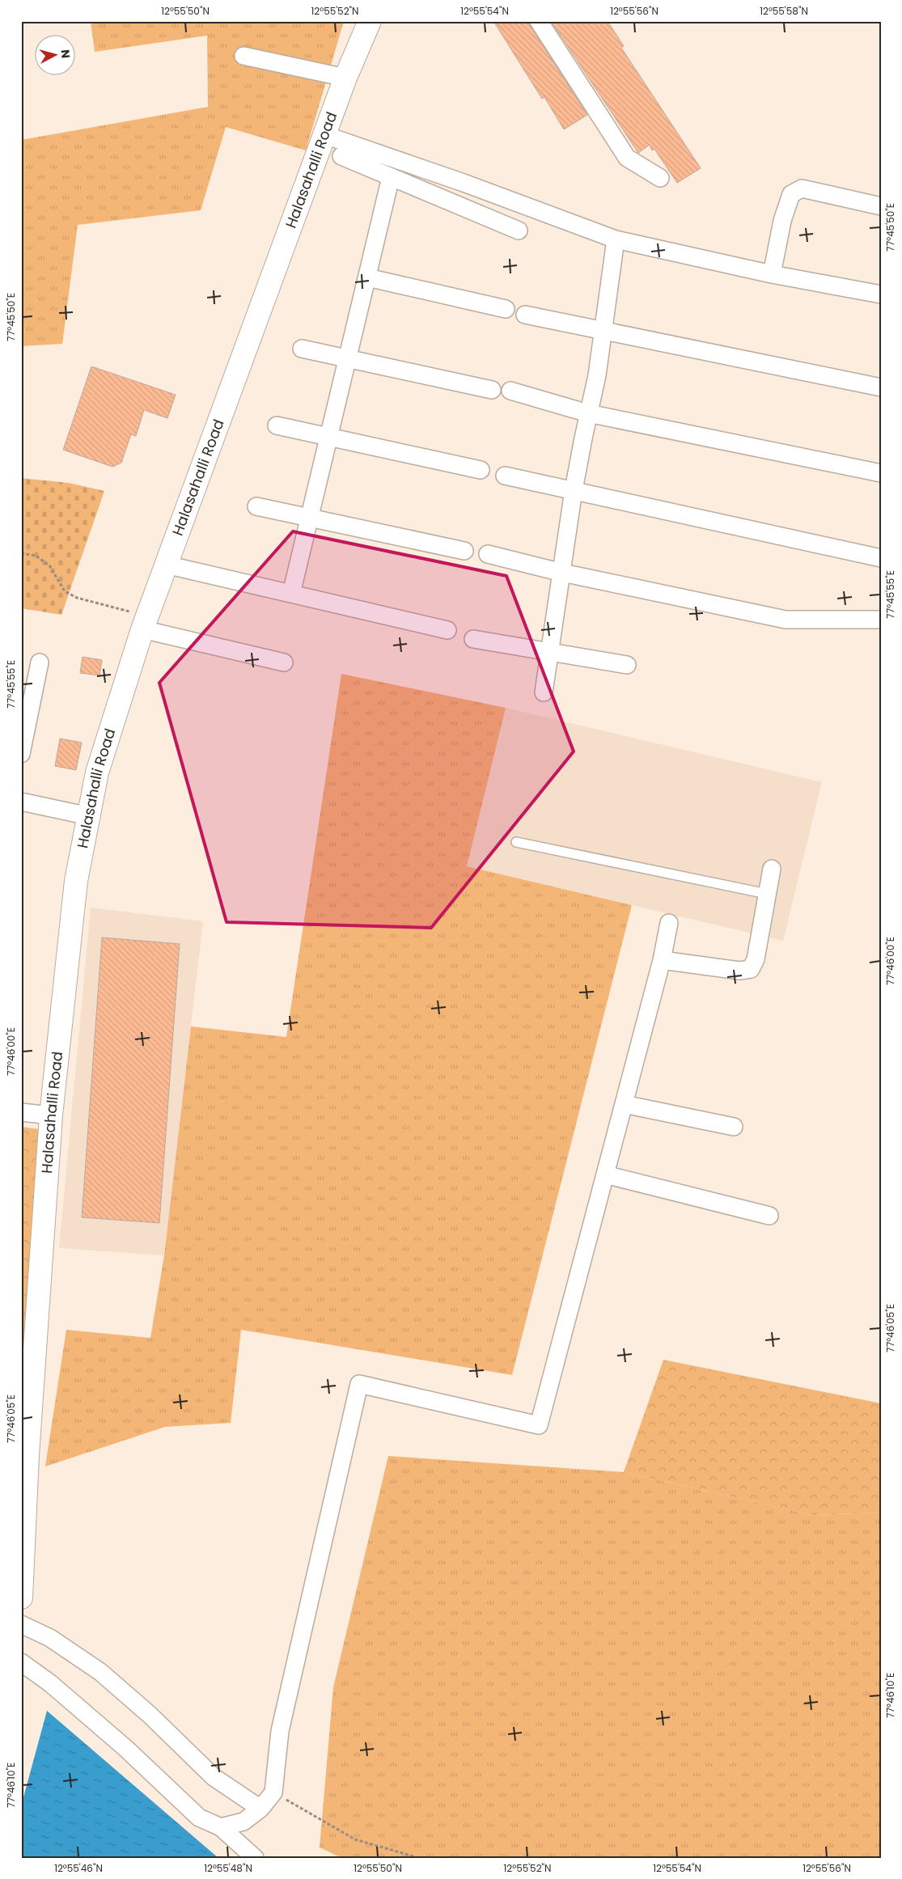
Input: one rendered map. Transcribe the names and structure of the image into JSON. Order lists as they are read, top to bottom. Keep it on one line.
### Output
{"streets":{"main road":["Halasahalli Road"]},"north":"right","coordinates":["12°55'50\"N","12°55'52\"N","12°55'54\"N","12°55'56\"N","12°55'58\"N","77°45'50\"E","77°45'55\"E","77°46'00\"E","77°46'05\"E","77°46'10\"E","12°55'46\"N","12°55'48\"N"]}
